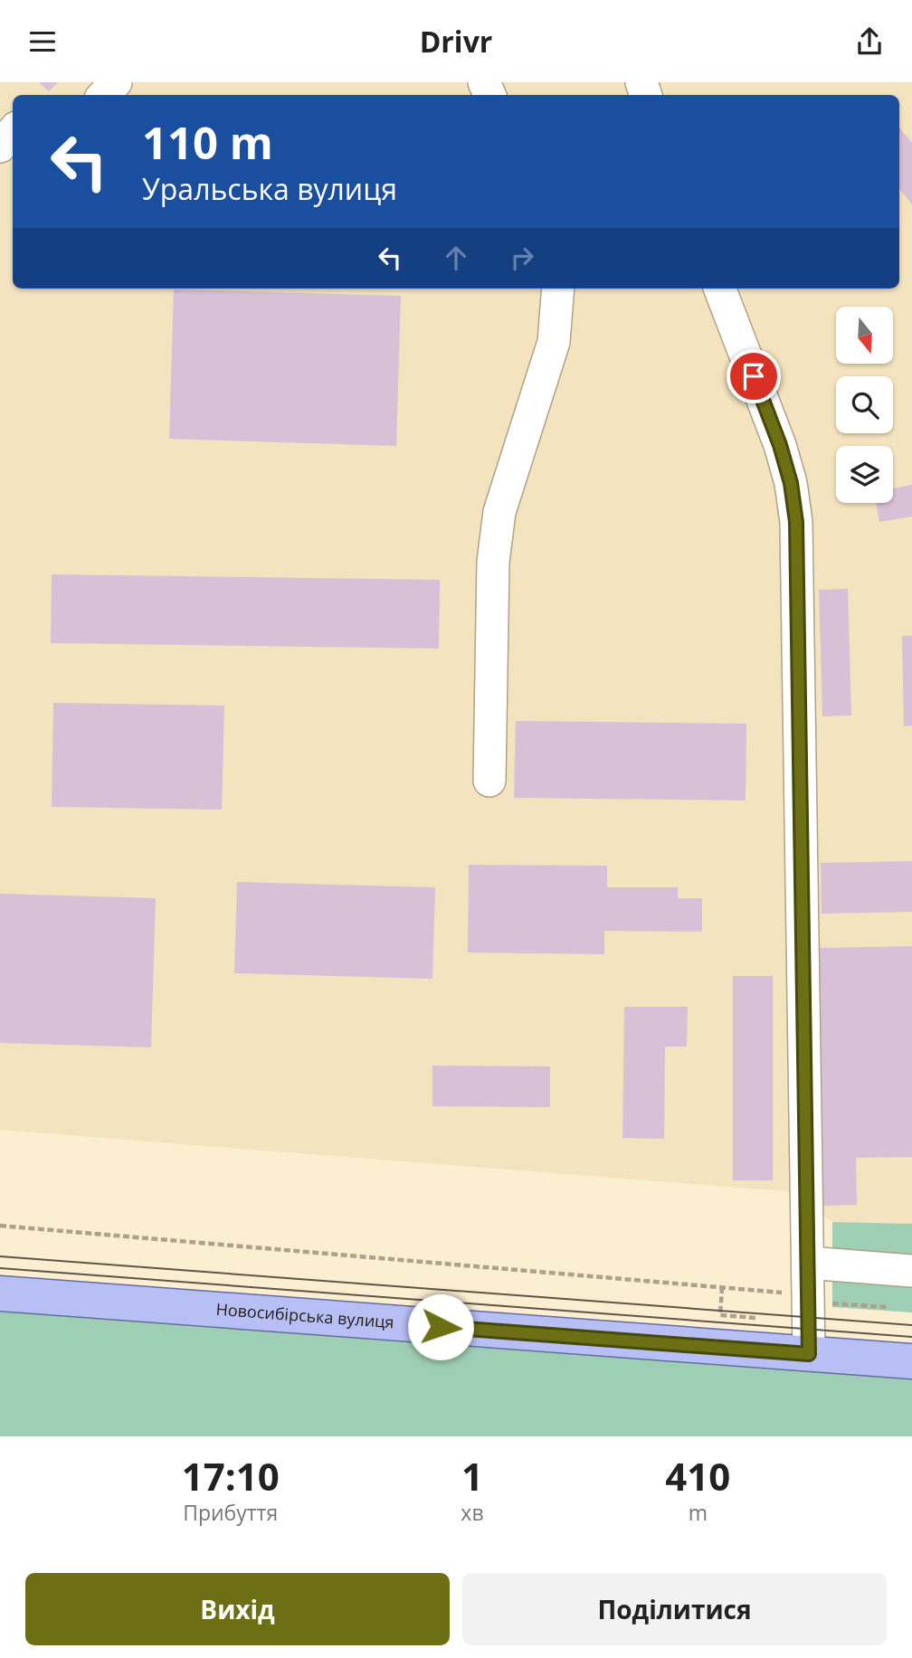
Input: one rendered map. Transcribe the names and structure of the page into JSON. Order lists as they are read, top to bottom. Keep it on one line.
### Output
{"streets":{"main road":["Новосибірська вулиця"]},"north":"bottom","page":{"header":"Drivr","turn":["110 m","Уральська вулиця"],"eta":["17:10","Прибуття","1","хв","410","m"],"buttons":["Вихід","Поділитися"]}}
